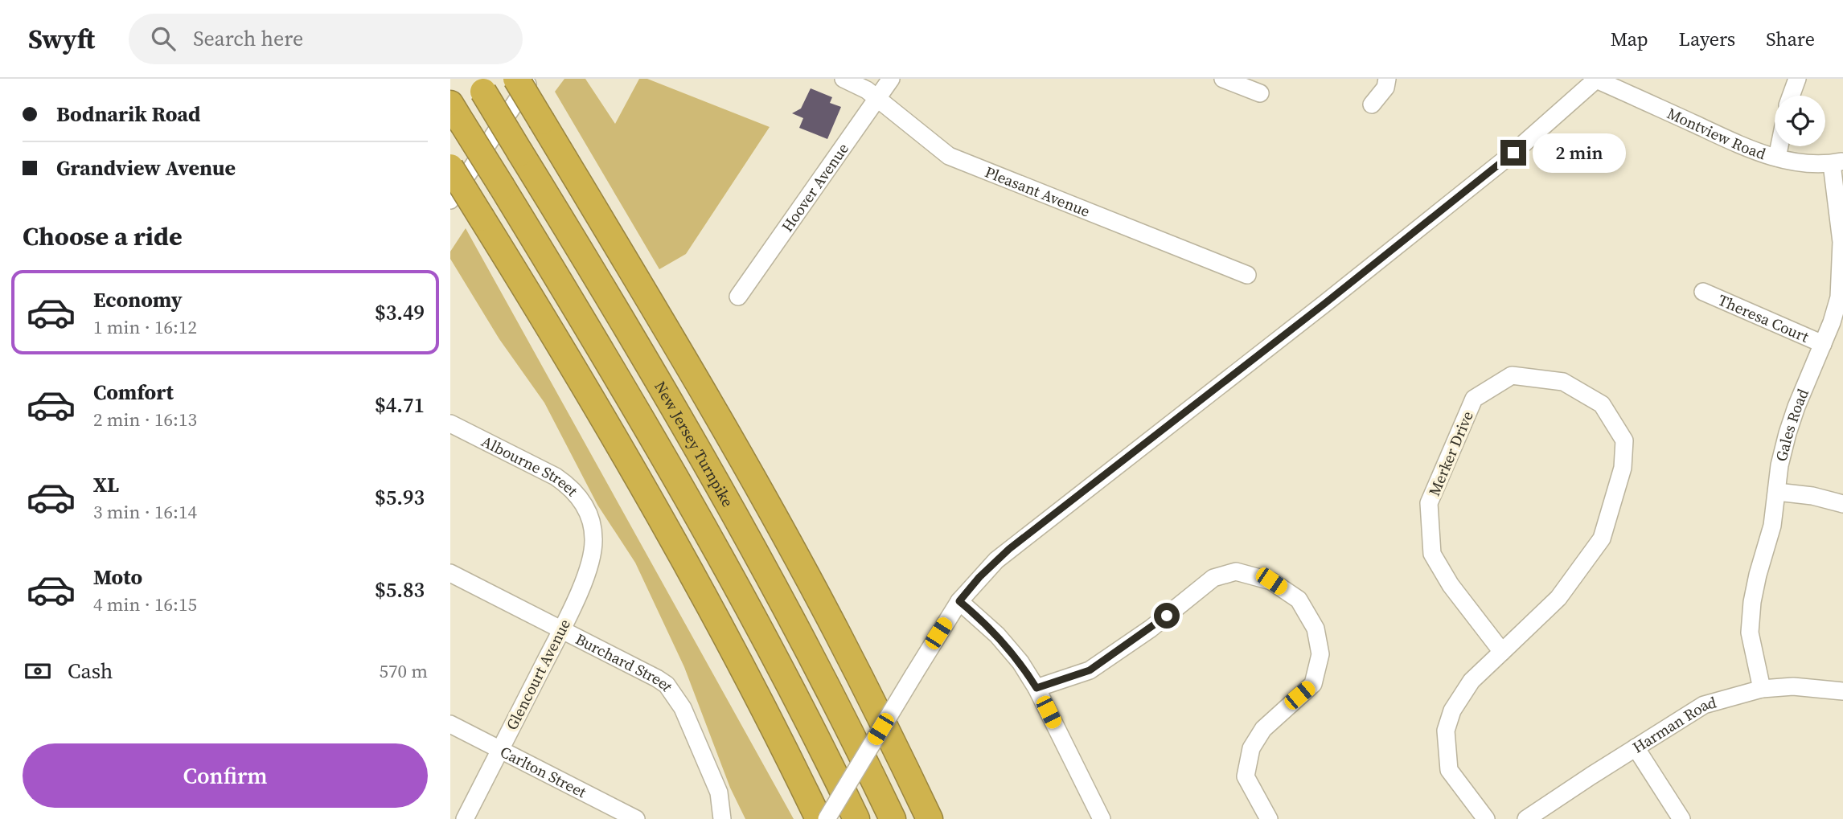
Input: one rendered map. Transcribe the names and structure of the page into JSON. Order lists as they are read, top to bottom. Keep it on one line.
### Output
{"streets":{"highway":["New Jersey Turnpike"],"street":["Montview Road","Hoover Avenue","Pleasant Avenue","Theresa Court","Gales Road","Merker Drive","Albourne Street","Burchard Street","Glencourt Avenue","Harman Road","Carlton Street"]},"crossings":[["Montview Road","Gales Road"],["Hoover Avenue","Pleasant Avenue"],["Theresa Court","Gales Road"],["Gales Road","Harman Road"],["Albourne Street","Glencourt Avenue"],["Burchard Street","Glencourt Avenue"],["Glencourt Avenue","Carlton Street"]],"page":{"header":"Swyft","search":"Search here","nav":["Map","Layers","Share"],"banner":["Bodnarik Road","Grandview Avenue"],"bubble":"2 min","heading":"Choose a ride","list":[{"name":"Economy","note":"1 min · 16:12","value":"$3.49"},{"name":"Comfort","note":"2 min · 16:13","value":"$4.71"},{"name":"XL","note":"3 min · 16:14","value":"$5.93"},{"name":"Moto","note":"4 min · 16:15","value":"$5.83"}],"pay":["Cash","570 m"],"buttons":"Confirm"}}
